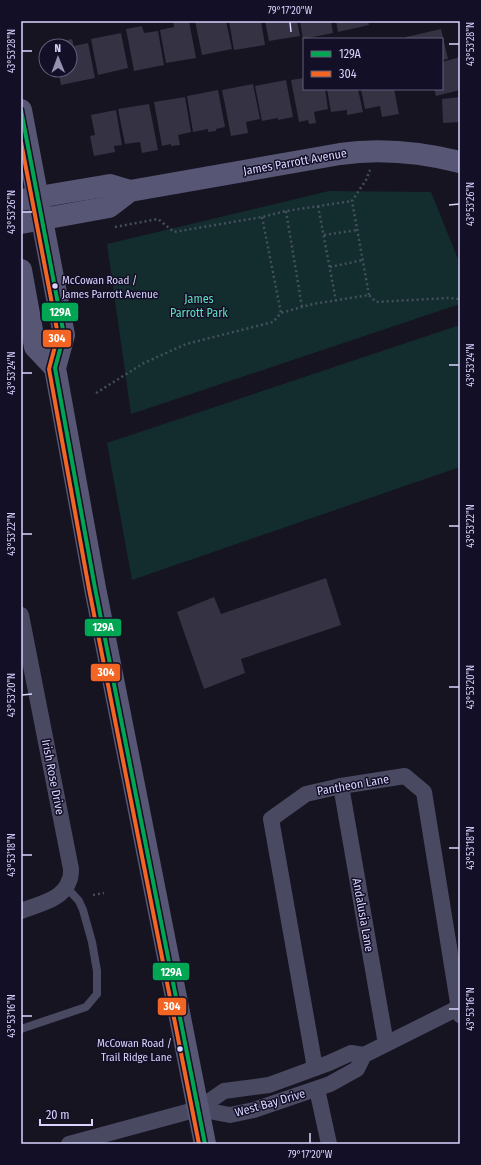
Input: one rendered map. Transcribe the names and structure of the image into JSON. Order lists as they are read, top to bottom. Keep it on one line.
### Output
{"streets":{"main road":["James Parrott Avenue"],"street":["Irish Rose Drive","Pantheon Lane","Andalusia Lane","West Bay Drive"]},"crossings":[["Pantheon Lane","Andalusia Lane"],["Pantheon Lane","West Bay Drive"],["Andalusia Lane","West Bay Drive"]],"parks":["James Parrott Park"],"places":["McCowan Road / James Parrott Avenue","McCowan Road / Trail Ridge Lane"],"lines":["transit line 129A","transit line 304"],"legend":["129A","304"],"scale_bar":"20 m","north":"top","coordinates":["79°17'20\"W","43°53'28\"N","43°53'26\"N","43°53'24\"N","43°53'22\"N","43°53'20\"N","43°53'18\"N","43°53'16\"N"]}
